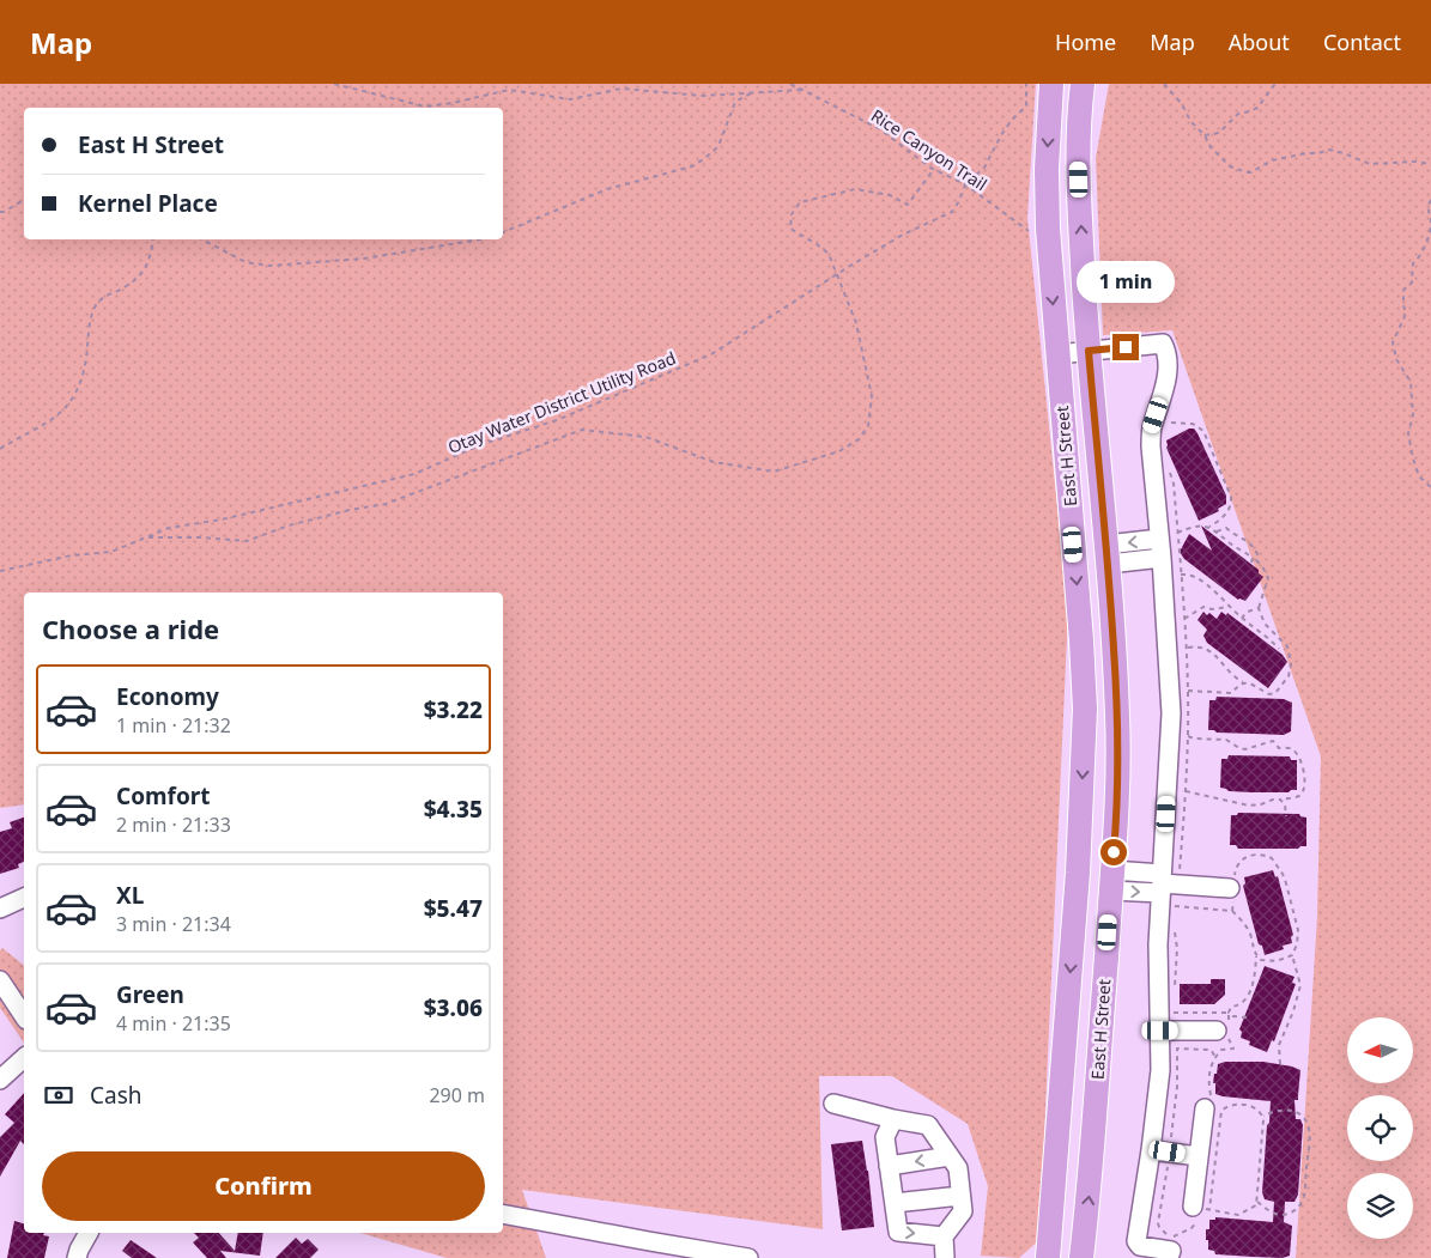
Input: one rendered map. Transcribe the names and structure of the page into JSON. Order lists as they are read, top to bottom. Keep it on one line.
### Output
{"streets":{"main road":["East H Street"],"path":["Rice Canyon Trail","Otay Water District Utility Road"]},"crossings":[["Rice Canyon Trail","Otay Water District Utility Road"],["Rice Canyon Trail","East H Street"]],"north":"left","page":{"header":"Map","nav":["Home","Map","About","Contact"],"banner":["East H Street","Kernel Place"],"bubble":"1 min","heading":"Choose a ride","list":[{"name":"Economy","note":"1 min · 21:32","value":"$3.22"},{"name":"Comfort","note":"2 min · 21:33","value":"$4.35"},{"name":"XL","note":"3 min · 21:34","value":"$5.47"},{"name":"Green","note":"4 min · 21:35","value":"$3.06"}],"pay":["Cash","290 m"],"buttons":"Confirm"}}
